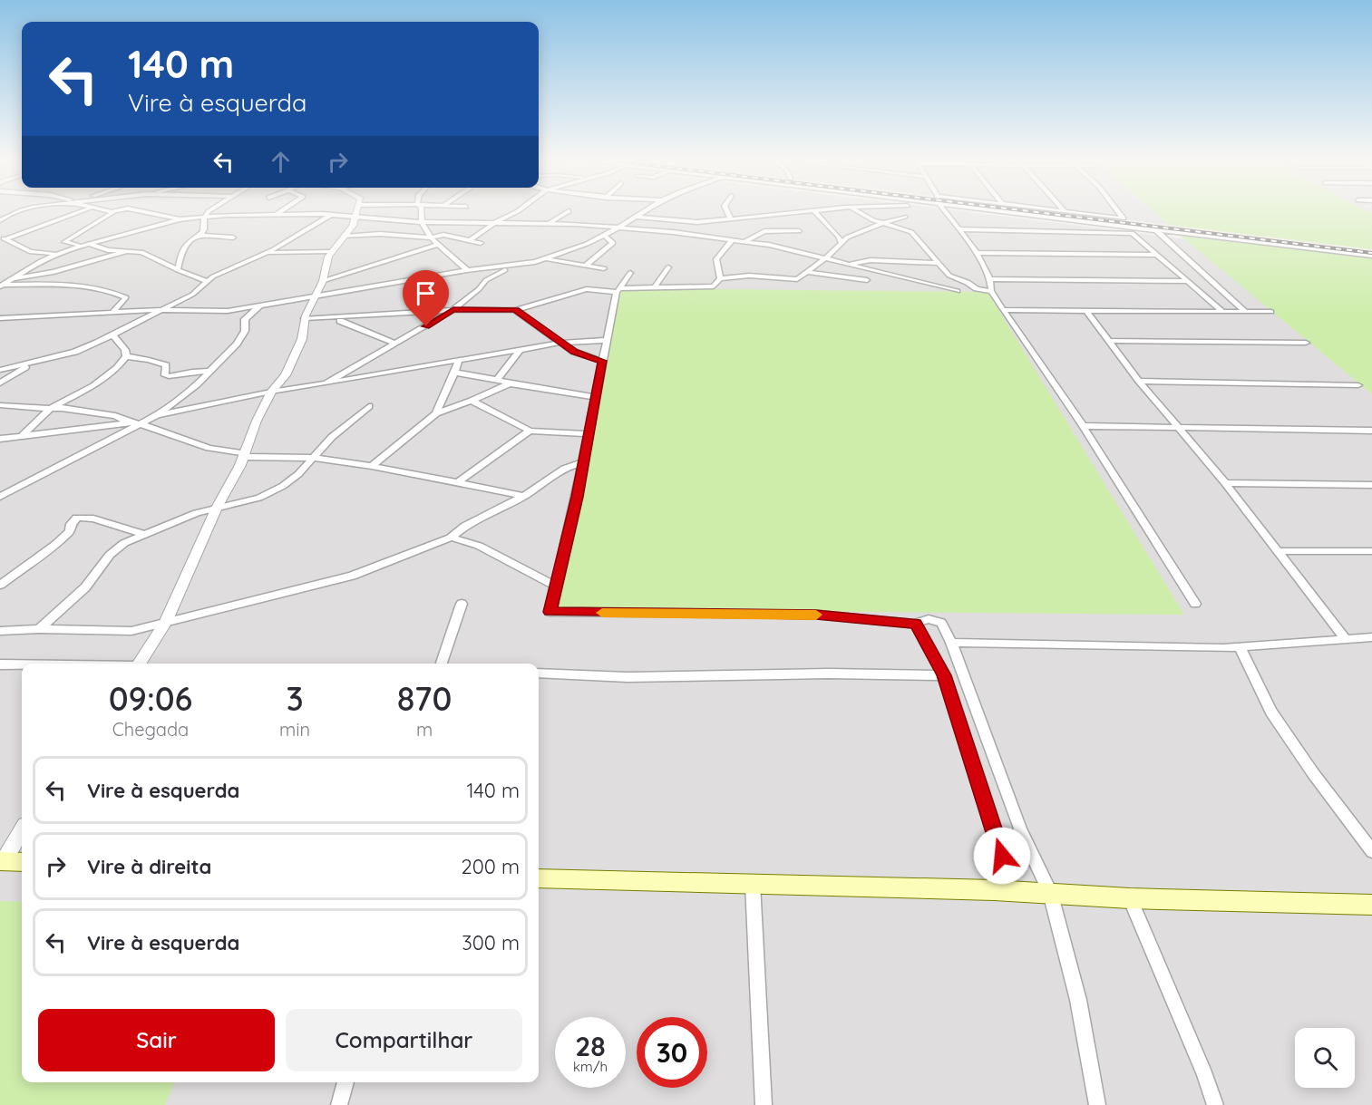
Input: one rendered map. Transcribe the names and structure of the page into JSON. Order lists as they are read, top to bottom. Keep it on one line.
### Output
{"page":{"turn":["140 m","Vire à esquerda"],"eta":["09:06","Chegada","3","min","870","m"],"list":[{"name":"Vire à esquerda","value":"140 m"},{"name":"Vire à direita","value":"200 m"},{"name":"Vire à esquerda","value":"300 m"}],"buttons":["Sair","Compartilhar"],"speed":"28 km/h","limit":"30"}}
